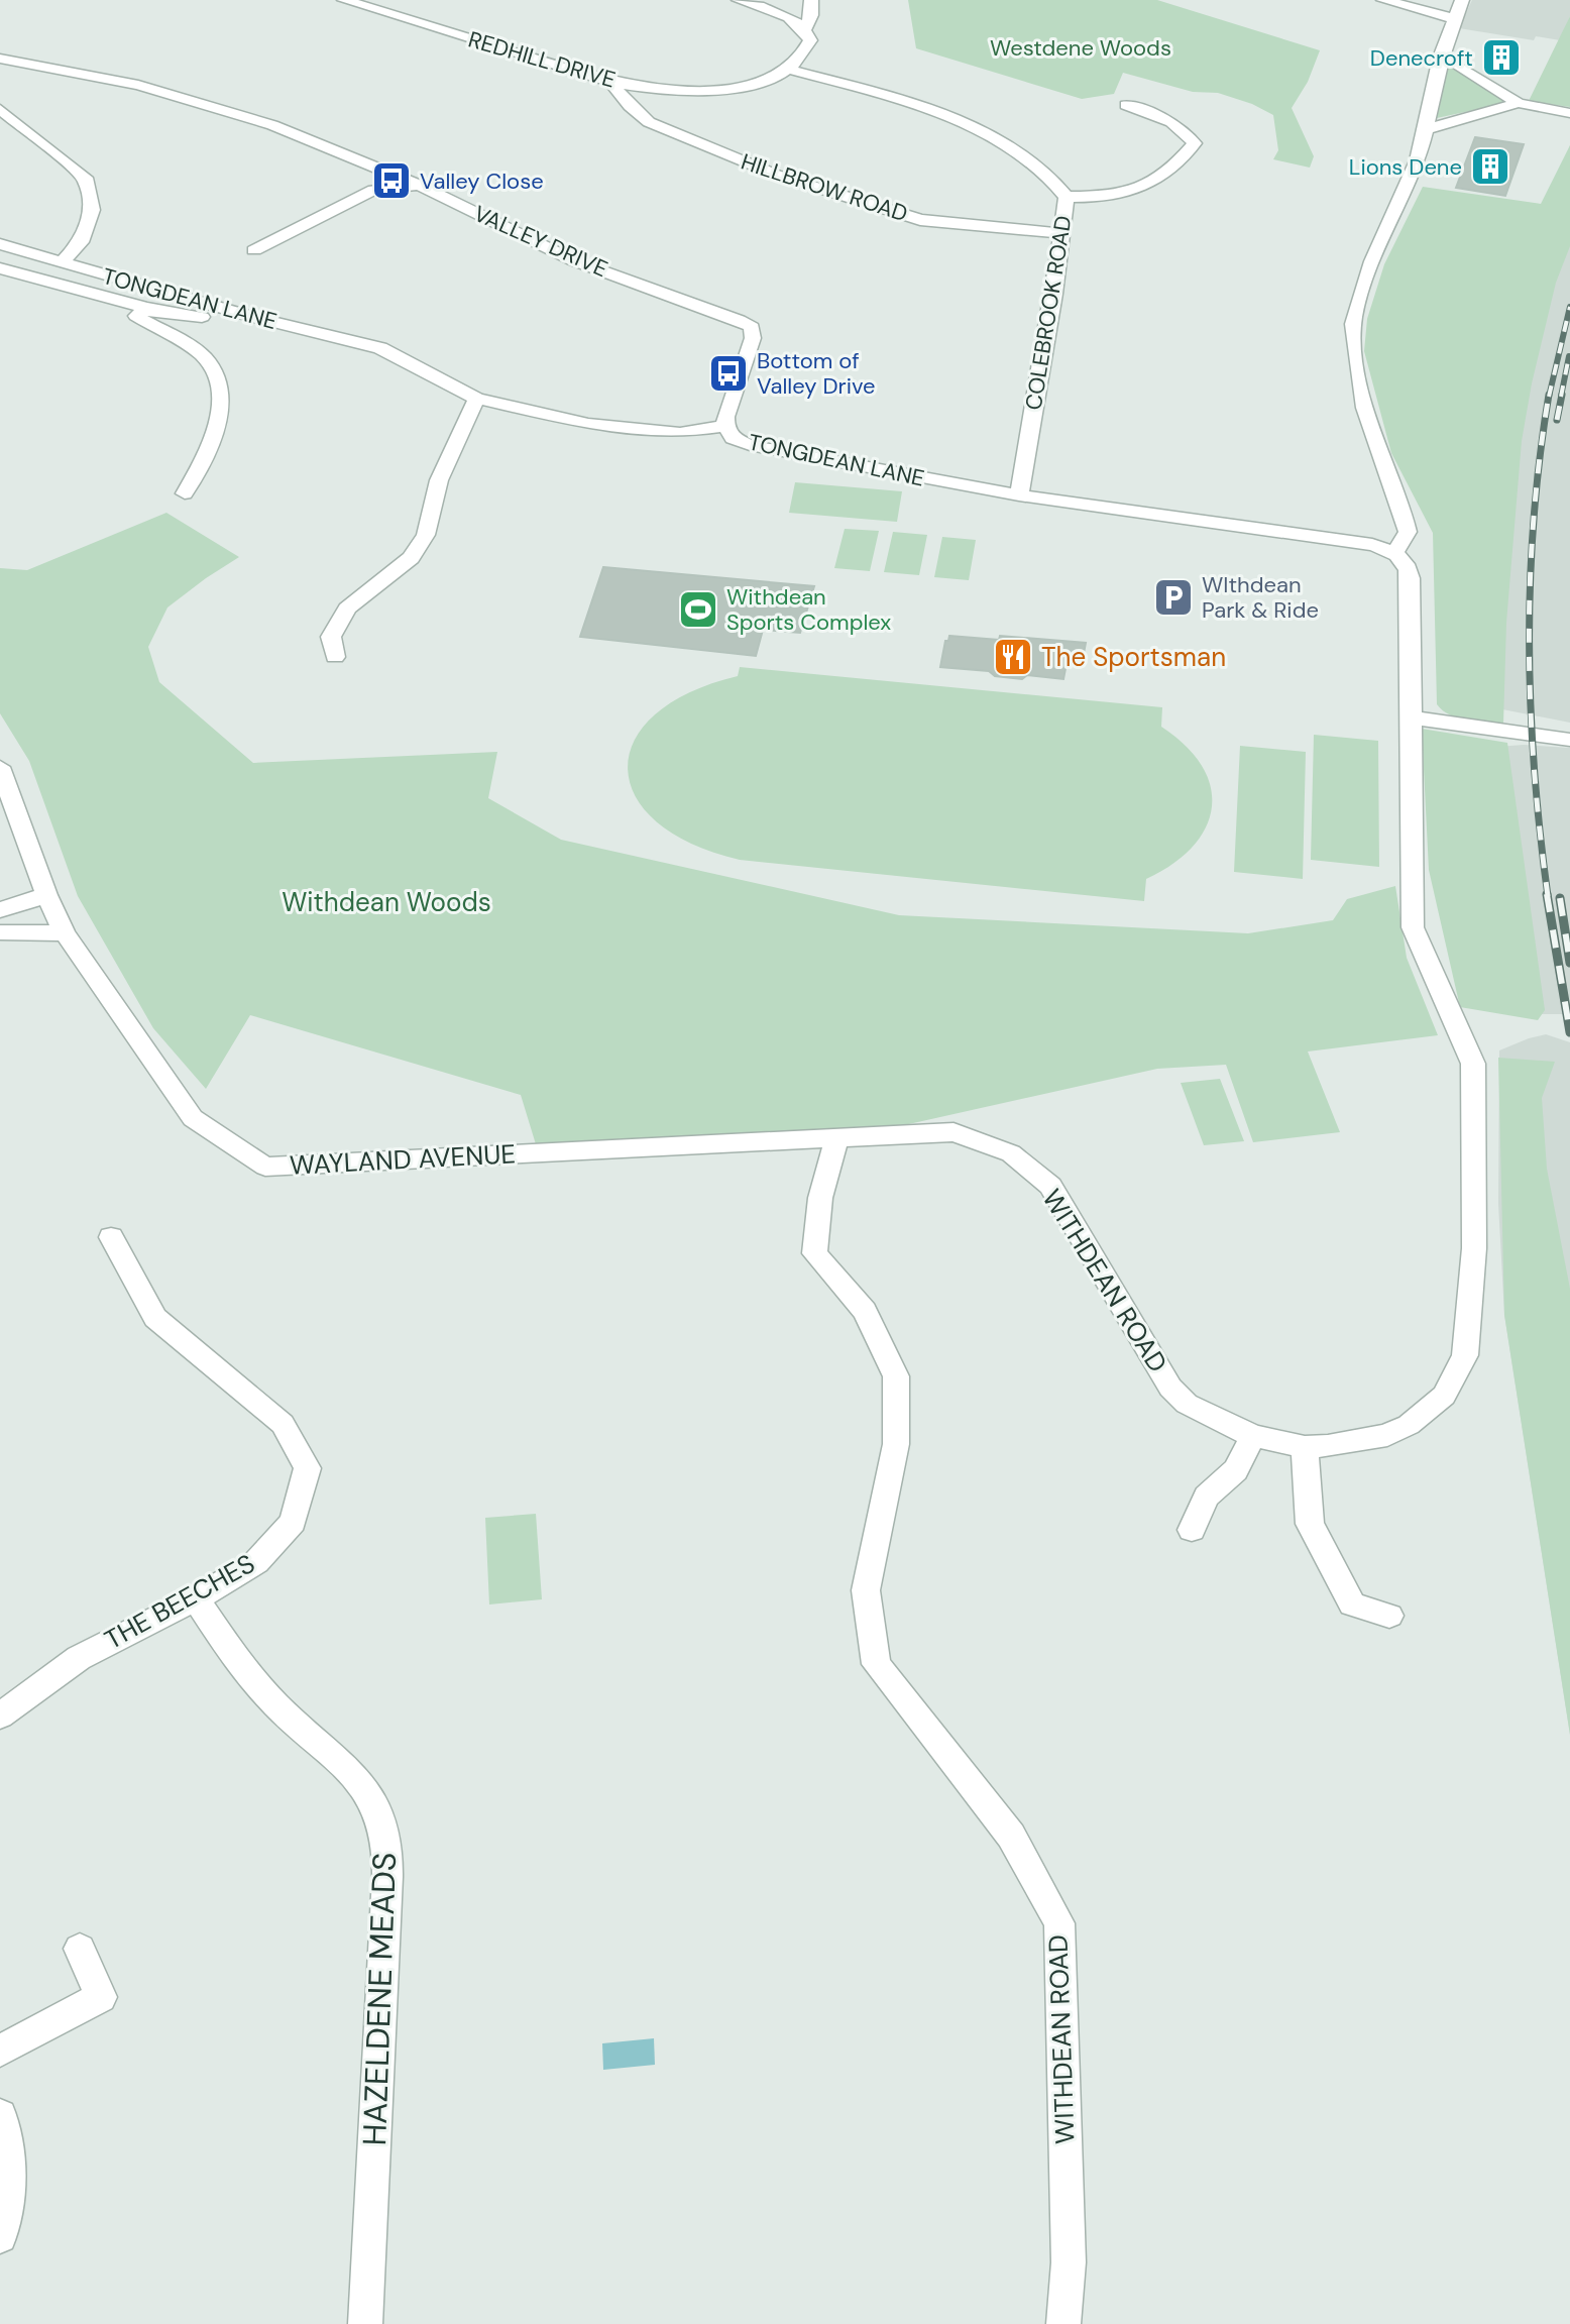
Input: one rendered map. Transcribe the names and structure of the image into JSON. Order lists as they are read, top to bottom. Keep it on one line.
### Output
{"streets":{"street":["REDHILL DRIVE","HILLBROW ROAD","VALLEY DRIVE","TONGDEAN LANE","COLEBROOK ROAD","WAYLAND AVENUE","WITHDEAN ROAD","THE BEECHES","HAZELDENE MEADS"]},"crossings":[["REDHILL DRIVE","HILLBROW ROAD"],["REDHILL DRIVE","COLEBROOK ROAD"],["HILLBROW ROAD","COLEBROOK ROAD"],["VALLEY DRIVE","TONGDEAN LANE"],["TONGDEAN LANE","COLEBROOK ROAD"],["WAYLAND AVENUE","WITHDEAN ROAD"],["THE BEECHES","HAZELDENE MEADS"]],"parks":["Westdene Woods","Withdean Woods"],"places":{"building":["Denecroft","Lions Dene"],"bus stop":["Valley Close","Bottom of Valley Drive"],"parking":["WIthdean Park & Ride"],"sports":["Withdean Sports Complex"],"restaurant":["The Sportsman"]}}
